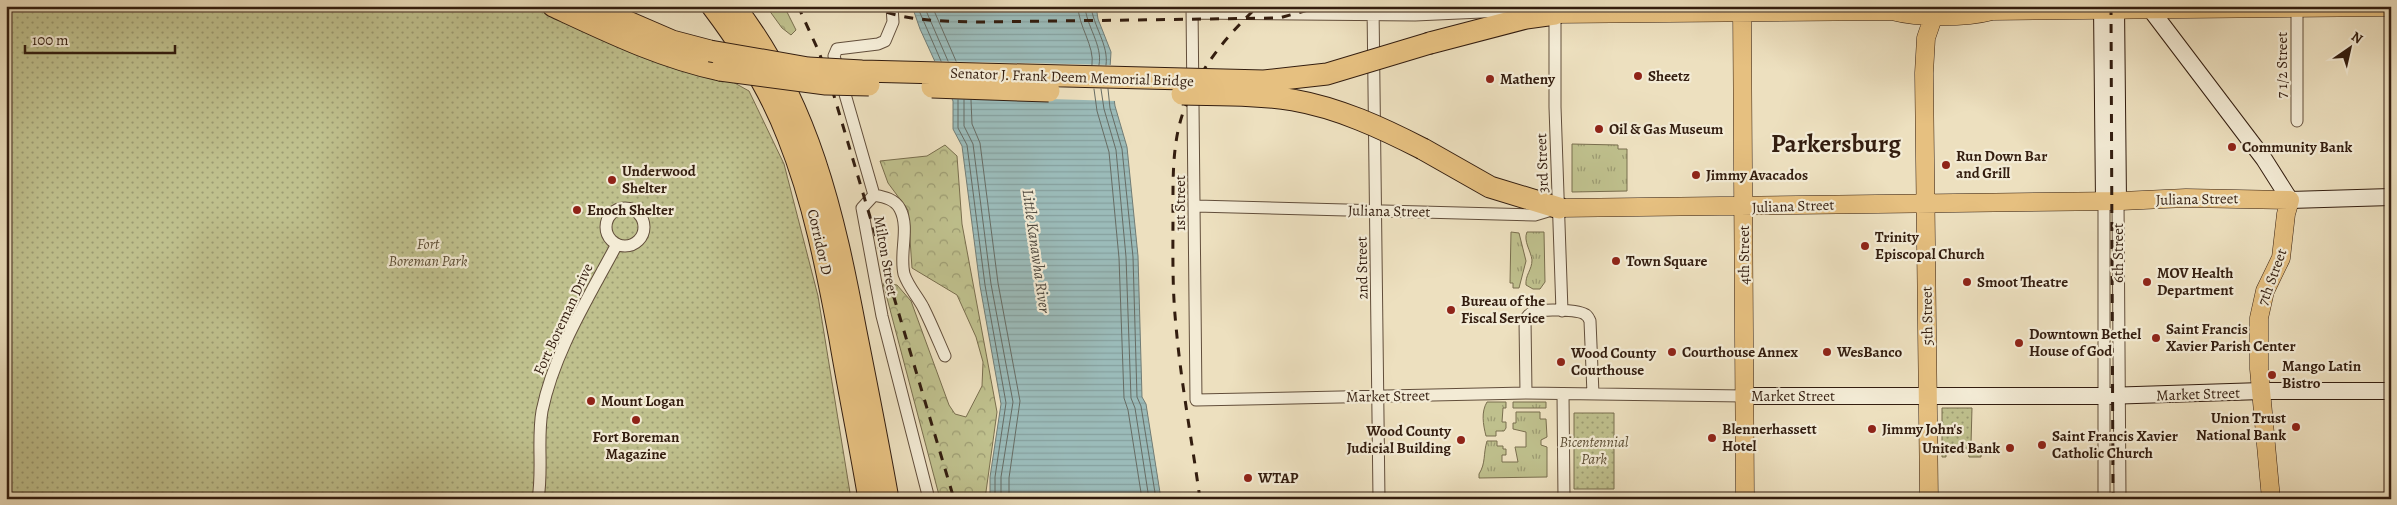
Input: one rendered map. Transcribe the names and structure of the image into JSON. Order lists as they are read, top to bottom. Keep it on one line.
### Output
{"streets":{"highway":["Senator J. Frank Deem Memorial Bridge","Corridor D"],"main road":["Juliana Street","4th Street","7th Street","5th Street"],"street":["7 1/2 Street","3rd Street","1st Street","6th Street","Milton Street","2nd Street","Fort Boreman Drive","Market Street"]},"crossings":[["Senator J. Frank Deem Memorial Bridge","3rd Street"],["Senator J. Frank Deem Memorial Bridge","Juliana Street"],["3rd Street","Juliana Street"],["Juliana Street","1st Street"],["Juliana Street","6th Street"],["Juliana Street","4th Street"],["Juliana Street","2nd Street"],["Juliana Street","7th Street"],["Juliana Street","5th Street"],["1st Street","Market Street"],["6th Street","Market Street"],["4th Street","Market Street"],["2nd Street","Market Street"],["7th Street","Market Street"],["5th Street","Market Street"]],"districts":["Parkersburg"],"water":["Little Kanawha River"],"parks":["Fort Boreman Park","Bicentennial Park"],"places":["Sheetz","Matheny","Oil & Gas Museum","Community Bank","Run Down Bar and Grill","Jimmy Avacados","Underwood Shelter","Enoch Shelter","Trinity Episcopal Church","Town Square","Smoot Theatre","MOV Health Department","Bureau of the Fiscal Service","Saint Francis Xavier Parish Center","Downtown Bethel House of God","Courthouse Annex","WesBanco","Wood County Courthouse","Mango Latin Bistro","Mount Logan","Fort Boreman Magazine","Union Trust National Bank","Jimmy John's","Blennerhassett Hotel","Wood County Judicial Building","Saint Francis Xavier Catholic Church","United Bank","WTAP"],"scale_bar":"100 m","north":"top right"}
